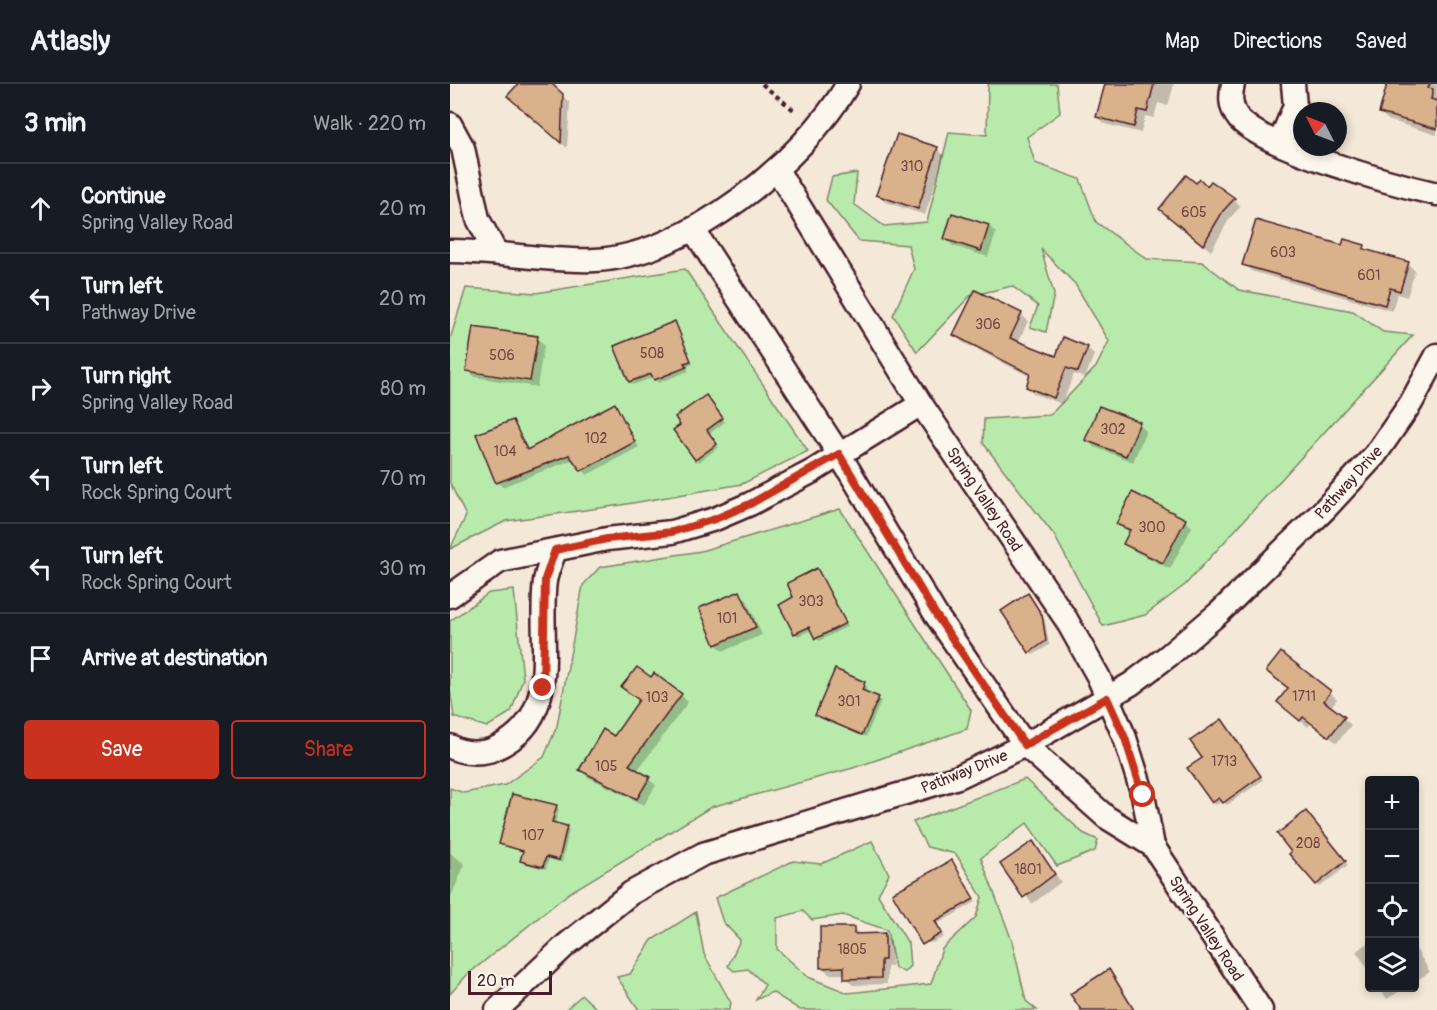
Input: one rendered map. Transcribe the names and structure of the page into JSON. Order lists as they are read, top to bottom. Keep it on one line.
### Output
{"streets":{"street":["Pathway Drive","Spring Valley Road"]},"crossings":[["Pathway Drive","Spring Valley Road"]],"house_numbers":["310","605","603","601","306","508","506","302","102","104","300","303","101","1711","103","301","1713","105","107","208","1801","1805"],"scale_bar":"20 m","north":"top left","page":{"header":"Atlasly","nav":["Map","Directions","Saved"],"heading":["3 min","Walk · 220 m"],"list":[["Continue","Spring Valley Road","20 m"],["Turn left","Pathway Drive","20 m"],["Turn right","Spring Valley Road","80 m"],["Turn left","Rock Spring Court","70 m"],["Turn left","Rock Spring Court","30 m"],"Arrive at destination"],"buttons":["Save","Share"],"map_buttons":["+","−"],"scale":"20 m"}}
